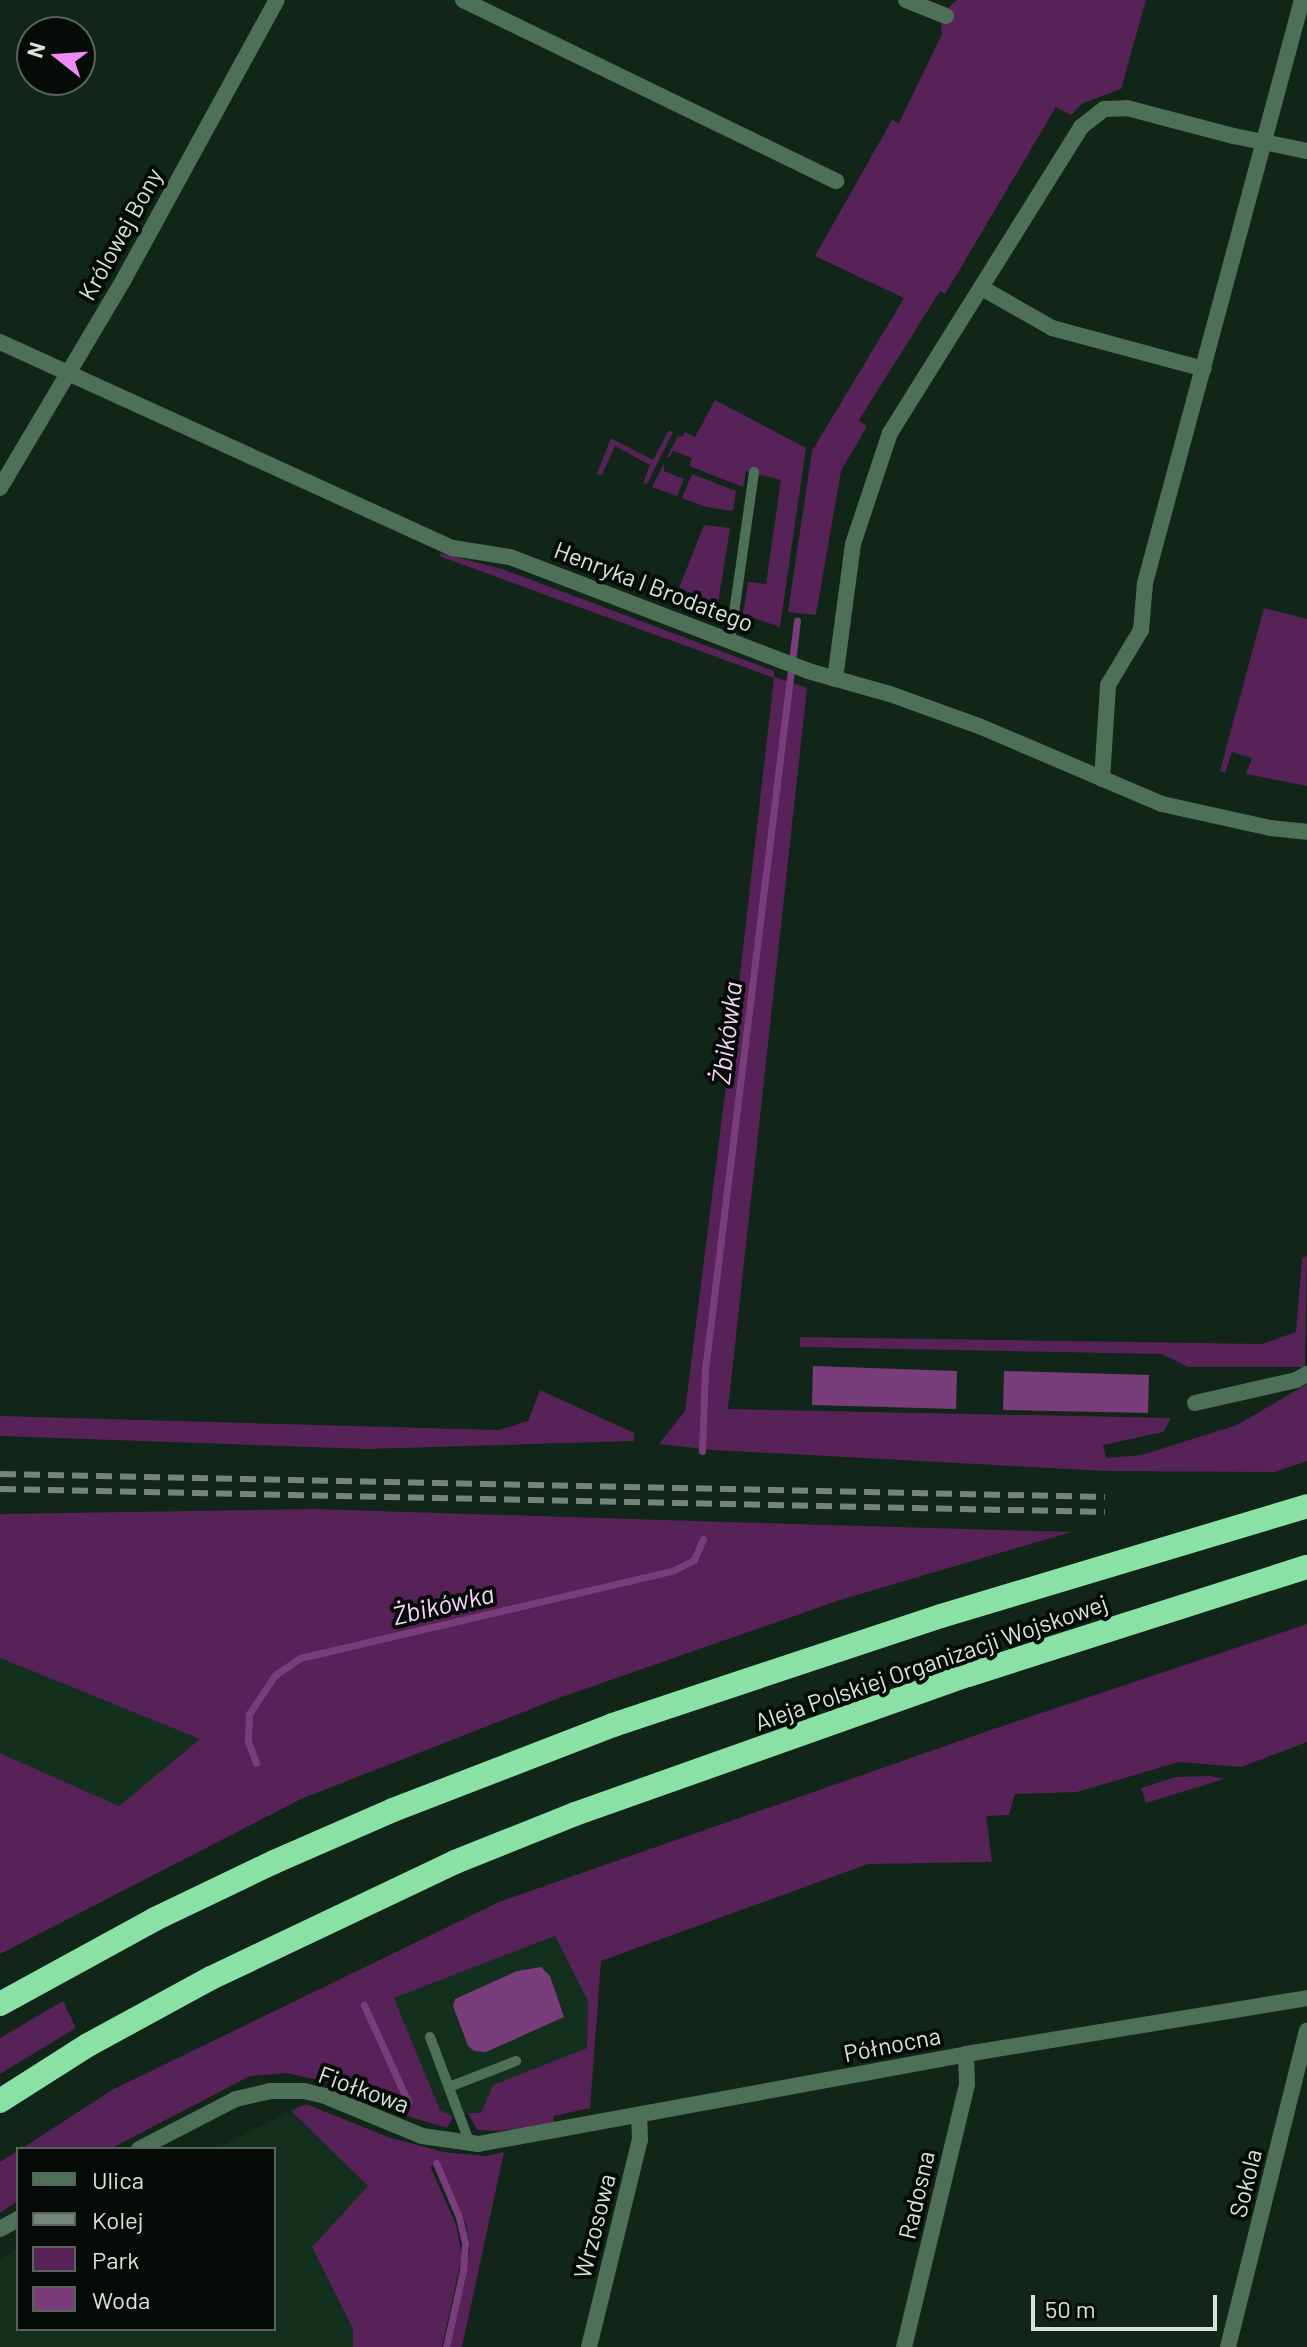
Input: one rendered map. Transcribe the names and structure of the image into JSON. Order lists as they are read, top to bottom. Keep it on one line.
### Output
{"streets":{"highway":["Aleja Polskiej Organizacji Wojskowej"],"street":["Królowej Bony","Henryka I Brodatego","Północna","Fiołkowa","Sokola","Radosna","Wrzosowa"]},"crossings":[["Królowej Bony","Henryka I Brodatego"],["Północna","Fiołkowa"],["Północna","Radosna"],["Północna","Wrzosowa"]],"water":["Żbikówka"],"legend":["Ulica","Kolej","Park","Woda"],"scale_bar":"50 m","north":"left"}
